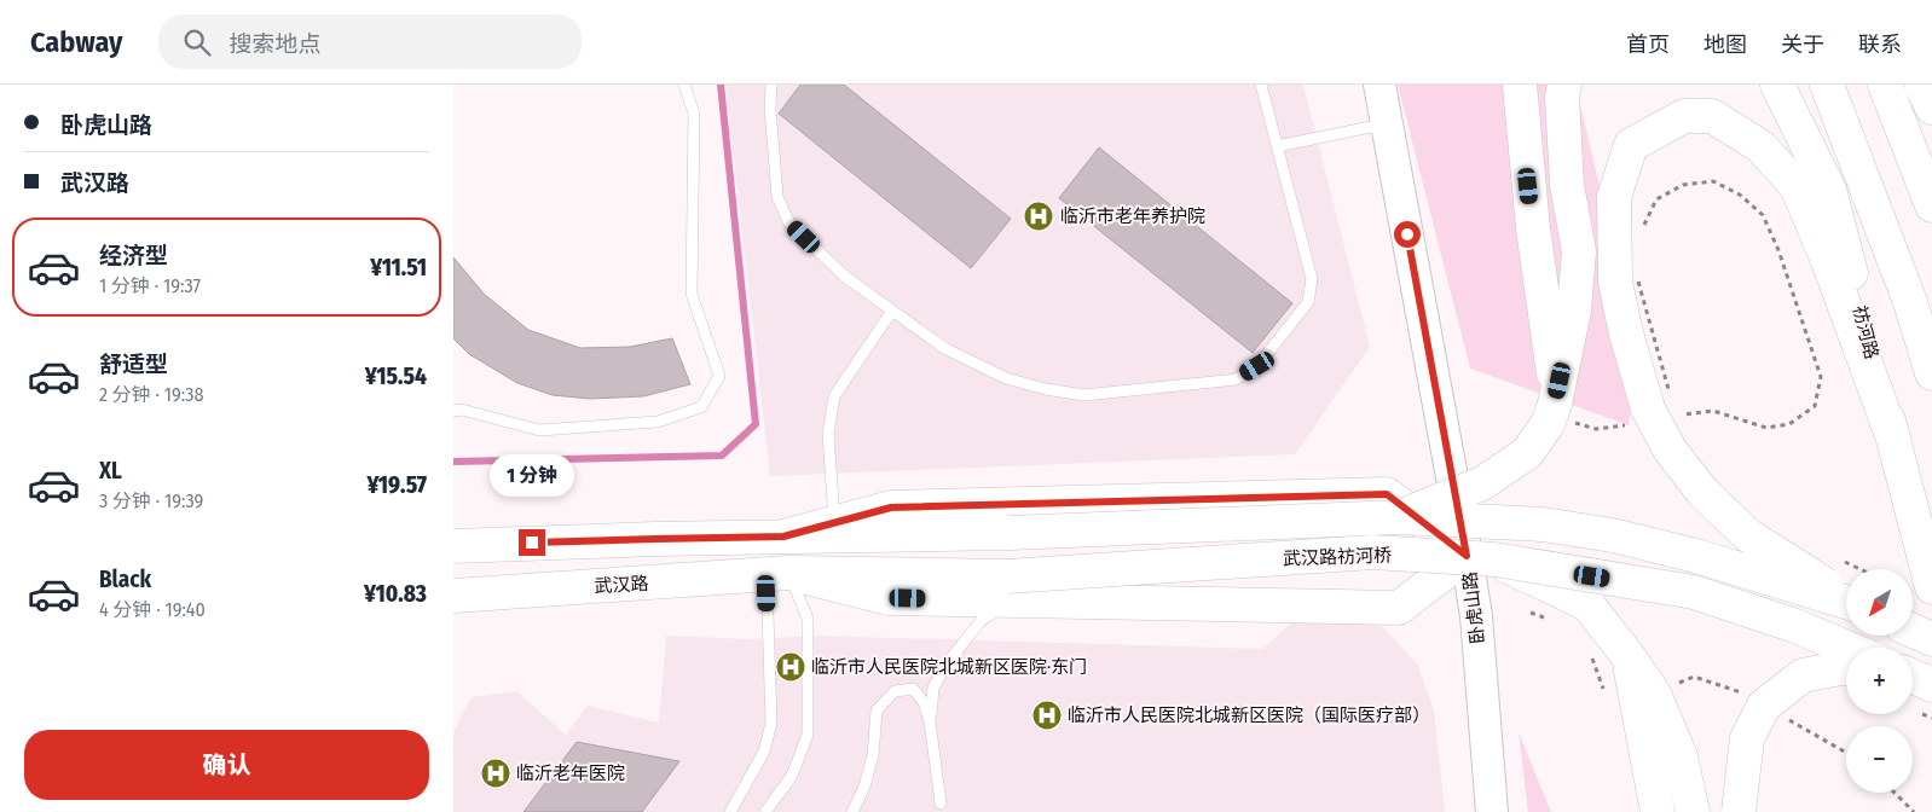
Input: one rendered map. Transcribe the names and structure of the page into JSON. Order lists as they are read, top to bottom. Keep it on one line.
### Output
{"streets":{"main road":["祊河路","武汉路祊河桥","武汉路"],"street":["卧虎山路"]},"crossings":[["武汉路祊河桥","武汉路"],["武汉路祊河桥","卧虎山路"]],"places":{"hospital":["临沂市老年养护院","临沂市人民医院北城新区医院·东门","临沂市人民医院北城新区医院（国际医疗部）","临沂老年医院"]},"north":"bottom left","page":{"header":"Cabway","search":"搜索地点","nav":["首页","地图","关于","联系"],"banner":["卧虎山路","武汉路"],"list":[{"name":"经济型","note":"1 分钟 · 19:37","value":"¥11.51"},{"name":"舒适型","note":"2 分钟 · 19:38","value":"¥15.54"},{"name":"XL","note":"3 分钟 · 19:39","value":"¥19.57"},{"name":"Black","note":"4 分钟 · 19:40","value":"¥10.83"}],"bubble":"1 分钟","map_buttons":["+","−"],"buttons":"确认"}}
